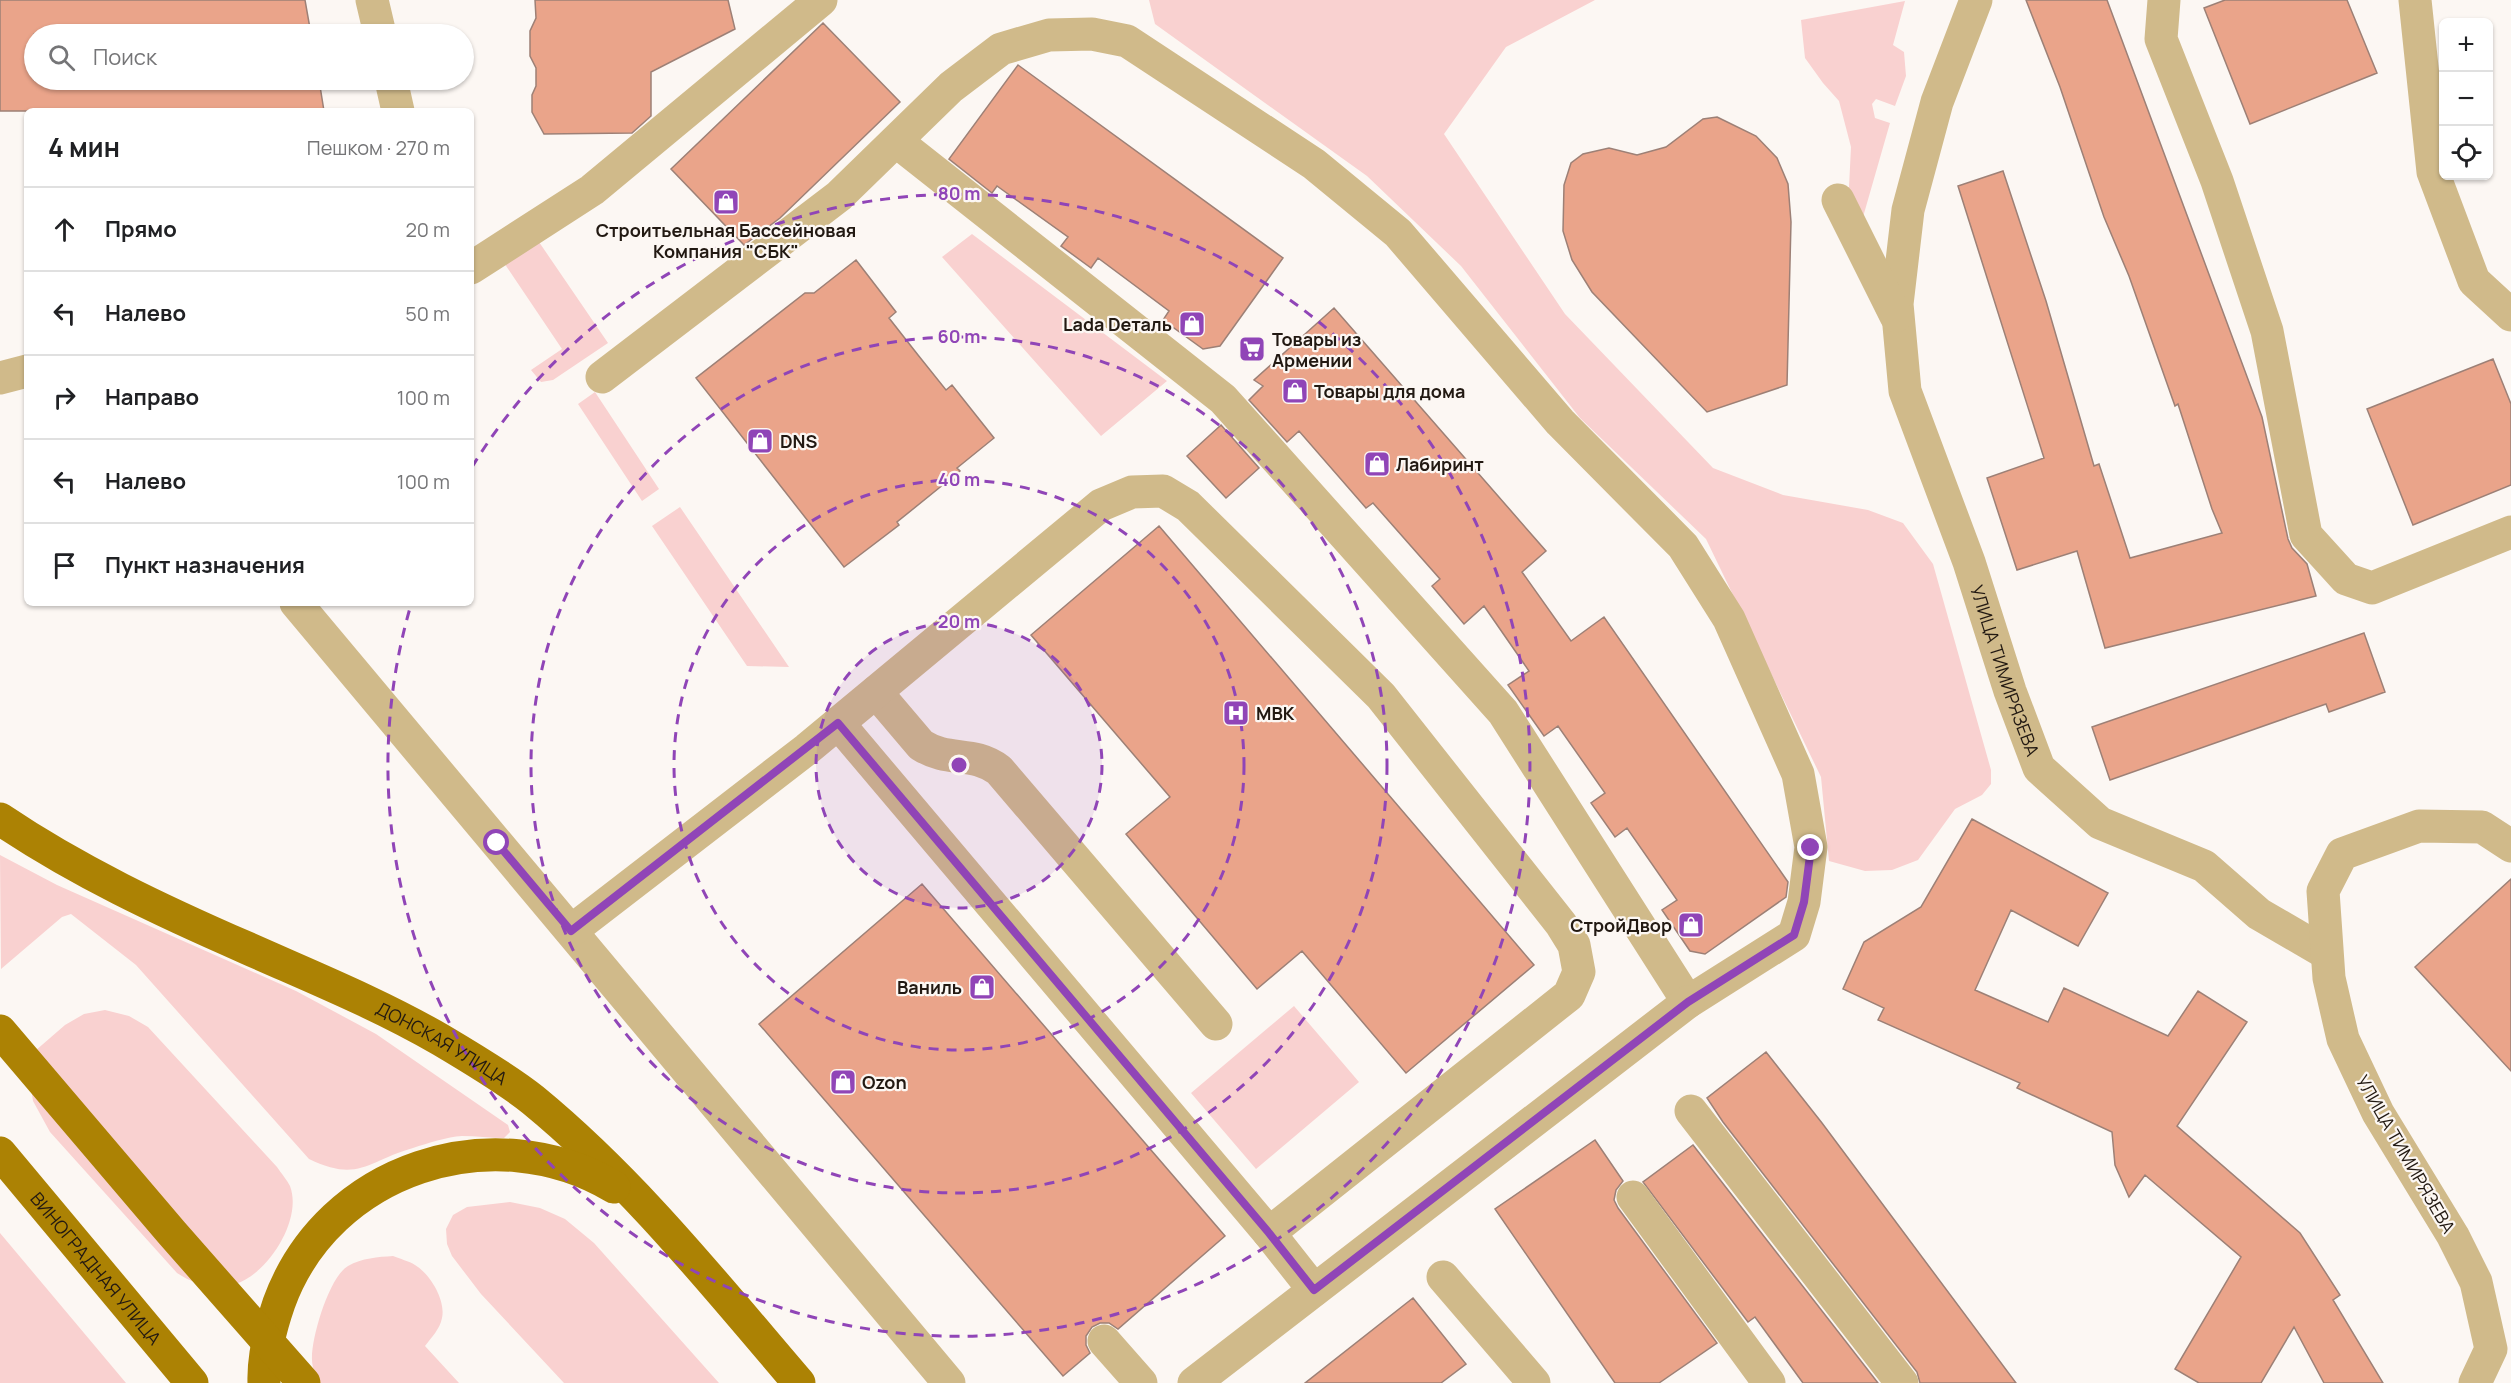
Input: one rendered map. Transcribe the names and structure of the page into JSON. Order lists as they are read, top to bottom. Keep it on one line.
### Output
{"streets":{"main road":["ДОНСКАЯ УЛИЦА","ВИНОГРАДНАЯ УЛИЦА"],"street":["УЛИЦА ТИМИРЯЗЕВА"]},"places":{"shop":["Строитьельная Бассейновая Компания \"СБК\"","Lada Dеталь","Товары для дома","DNS","Лабиринт","СтройДвор","Ваниль","Ozon"],"supermarket":["Товары из Армении"],"hospital":["МВК"]},"page":{"map_buttons":["+","−"],"search":"Поиск","heading":["4 мин","Пешком · 270 m"],"list":[["Прямо","20 m"],["Налево","50 m"],["Направо","100 m"],["Налево","100 m"],"Пункт назначения"]},"rings":["80 m","60 m","40 m","20 m"]}
